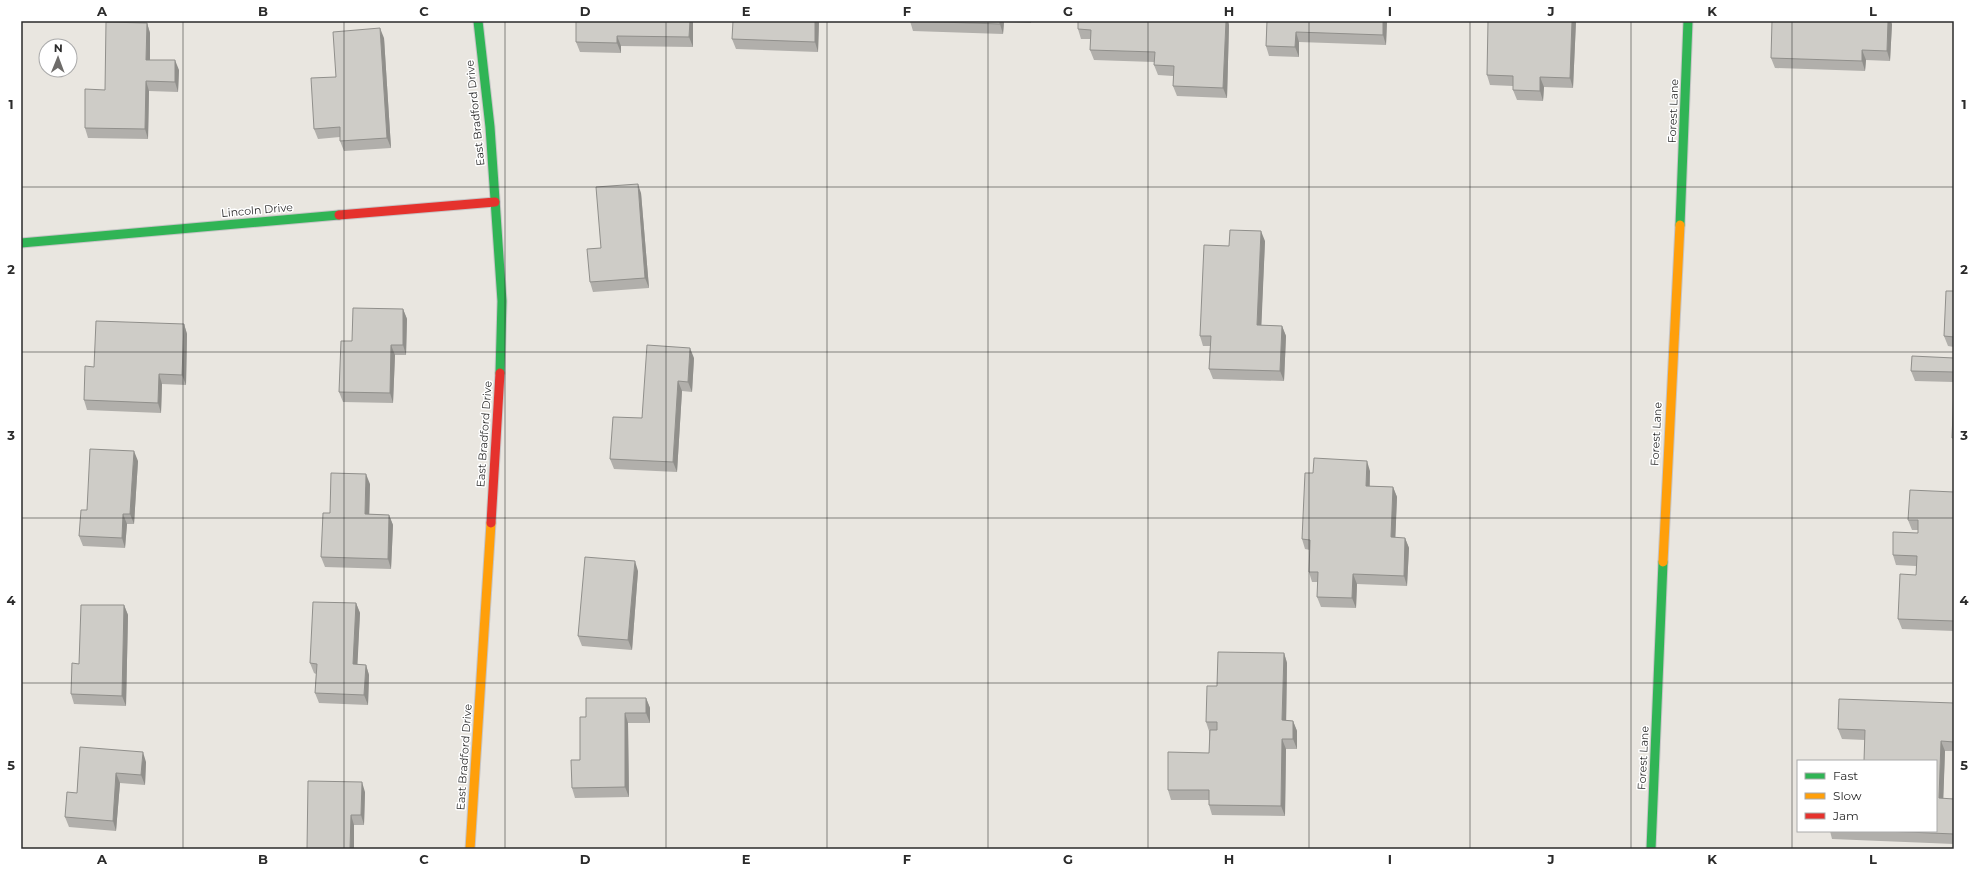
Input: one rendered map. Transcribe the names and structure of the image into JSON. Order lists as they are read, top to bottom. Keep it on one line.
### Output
{"streets":{"street":["Forest Lane","East Bradford Drive","Lincoln Drive"]},"crossings":[["East Bradford Drive","Lincoln Drive"]],"legend":["Fast","Slow","Jam"],"north":"top","grid":{"columns":["A","B","C","D","E","F","G","H","I","J","K","L"],"rows":["1","2","3","4","5"]}}
